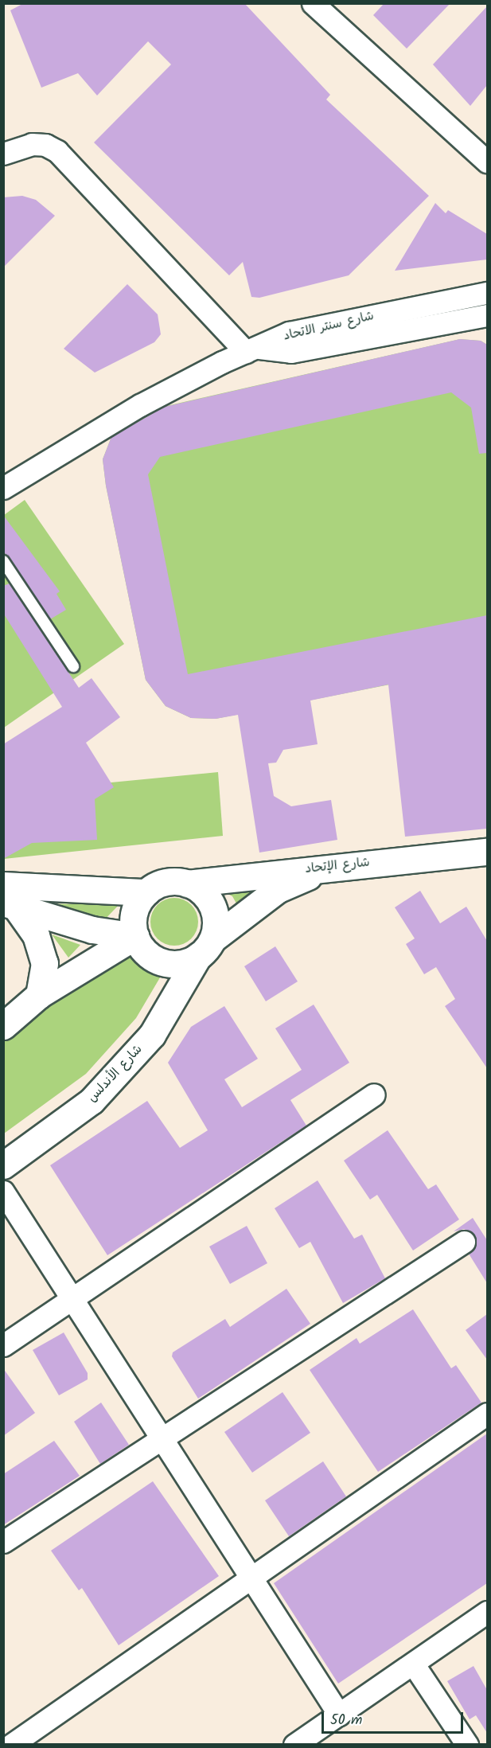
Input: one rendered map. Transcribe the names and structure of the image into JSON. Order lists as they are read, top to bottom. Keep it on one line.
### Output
{"streets":{"street":["شارع سنتر الاتحاد","شارع الإتحاد","شارع الأندلس"]},"crossings":[["شارع الإتحاد","شارع الأندلس"]],"scale_bar":"50 m"}
